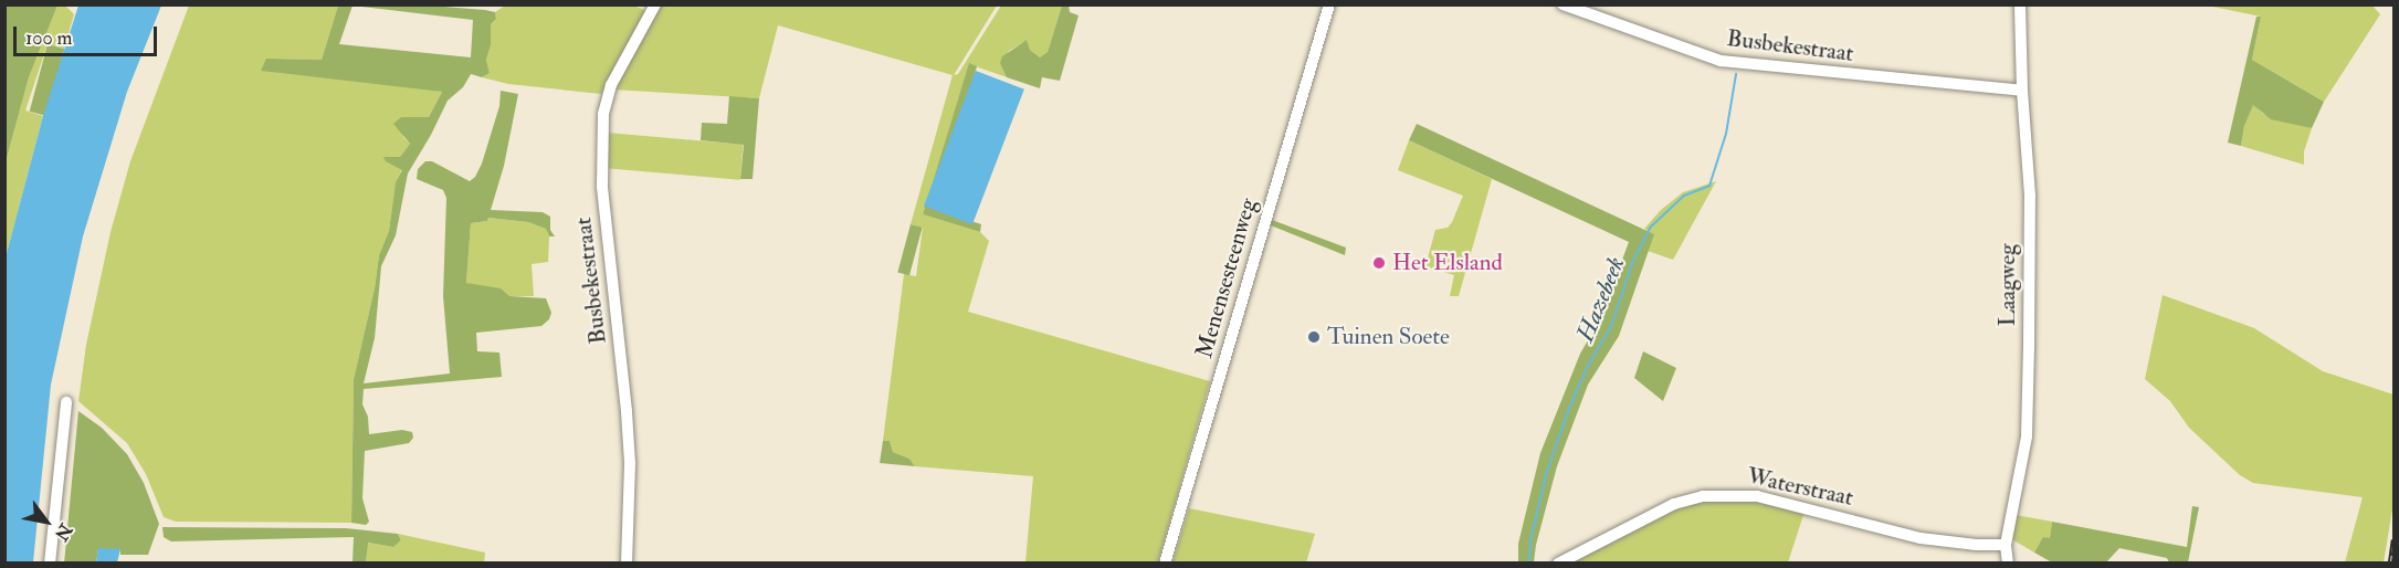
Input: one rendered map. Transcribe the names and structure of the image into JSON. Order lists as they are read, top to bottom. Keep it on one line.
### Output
{"streets":{"street":["Busbekestraat","Menensesteenweg","Laagweg","Waterstraat"]},"crossings":[["Busbekestraat","Laagweg"],["Laagweg","Waterstraat"]],"water":["Hazebeek"],"places":["Het Elsland","Tuinen Soete"],"scale_bar":"100 m","north":"bottom right"}
